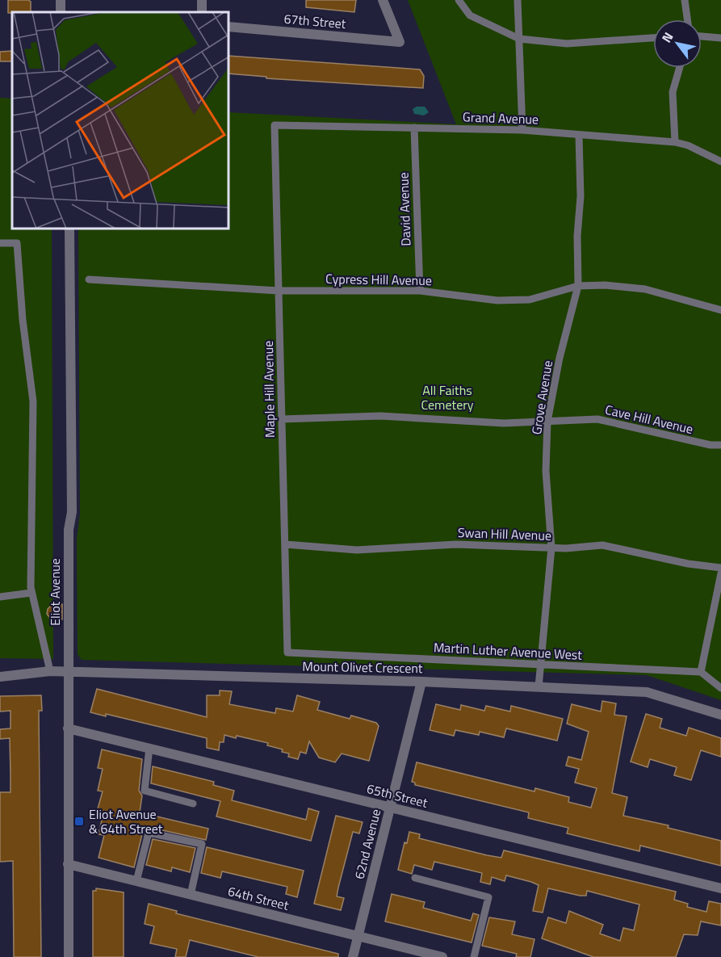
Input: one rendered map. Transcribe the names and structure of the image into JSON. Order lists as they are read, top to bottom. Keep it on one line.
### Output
{"streets":{"street":["67th Street","Eliot Avenue","Mount Olivet Crescent","65th Street","62nd Avenue","64th Street"],"lane":["Grand Avenue","David Avenue","Cypress Hill Avenue","Maple Hill Avenue","Grove Avenue","Cave Hill Avenue","Swan Hill Avenue","Martin Luther Avenue West"]},"crossings":[["Grand Avenue","David Avenue"],["Grand Avenue","Maple Hill Avenue"],["Grand Avenue","Grove Avenue"],["David Avenue","Cypress Hill Avenue"],["Cypress Hill Avenue","Maple Hill Avenue"],["Cypress Hill Avenue","Grove Avenue"],["Maple Hill Avenue","Cave Hill Avenue"],["Maple Hill Avenue","Swan Hill Avenue"],["Maple Hill Avenue","Martin Luther Avenue West"],["Grove Avenue","Cave Hill Avenue"],["Grove Avenue","Swan Hill Avenue"],["Grove Avenue","Martin Luther Avenue West"],["Grove Avenue","Mount Olivet Crescent"],["Eliot Avenue","Mount Olivet Crescent"],["Eliot Avenue","65th Street"],["Eliot Avenue","64th Street"],["Mount Olivet Crescent","62nd Avenue"],["65th Street","62nd Avenue"],["62nd Avenue","64th Street"]],"parks":["All Faiths Cemetery"],"places":{"transit":["Eliot Avenue & 64th Street"]},"north":"top left"}
